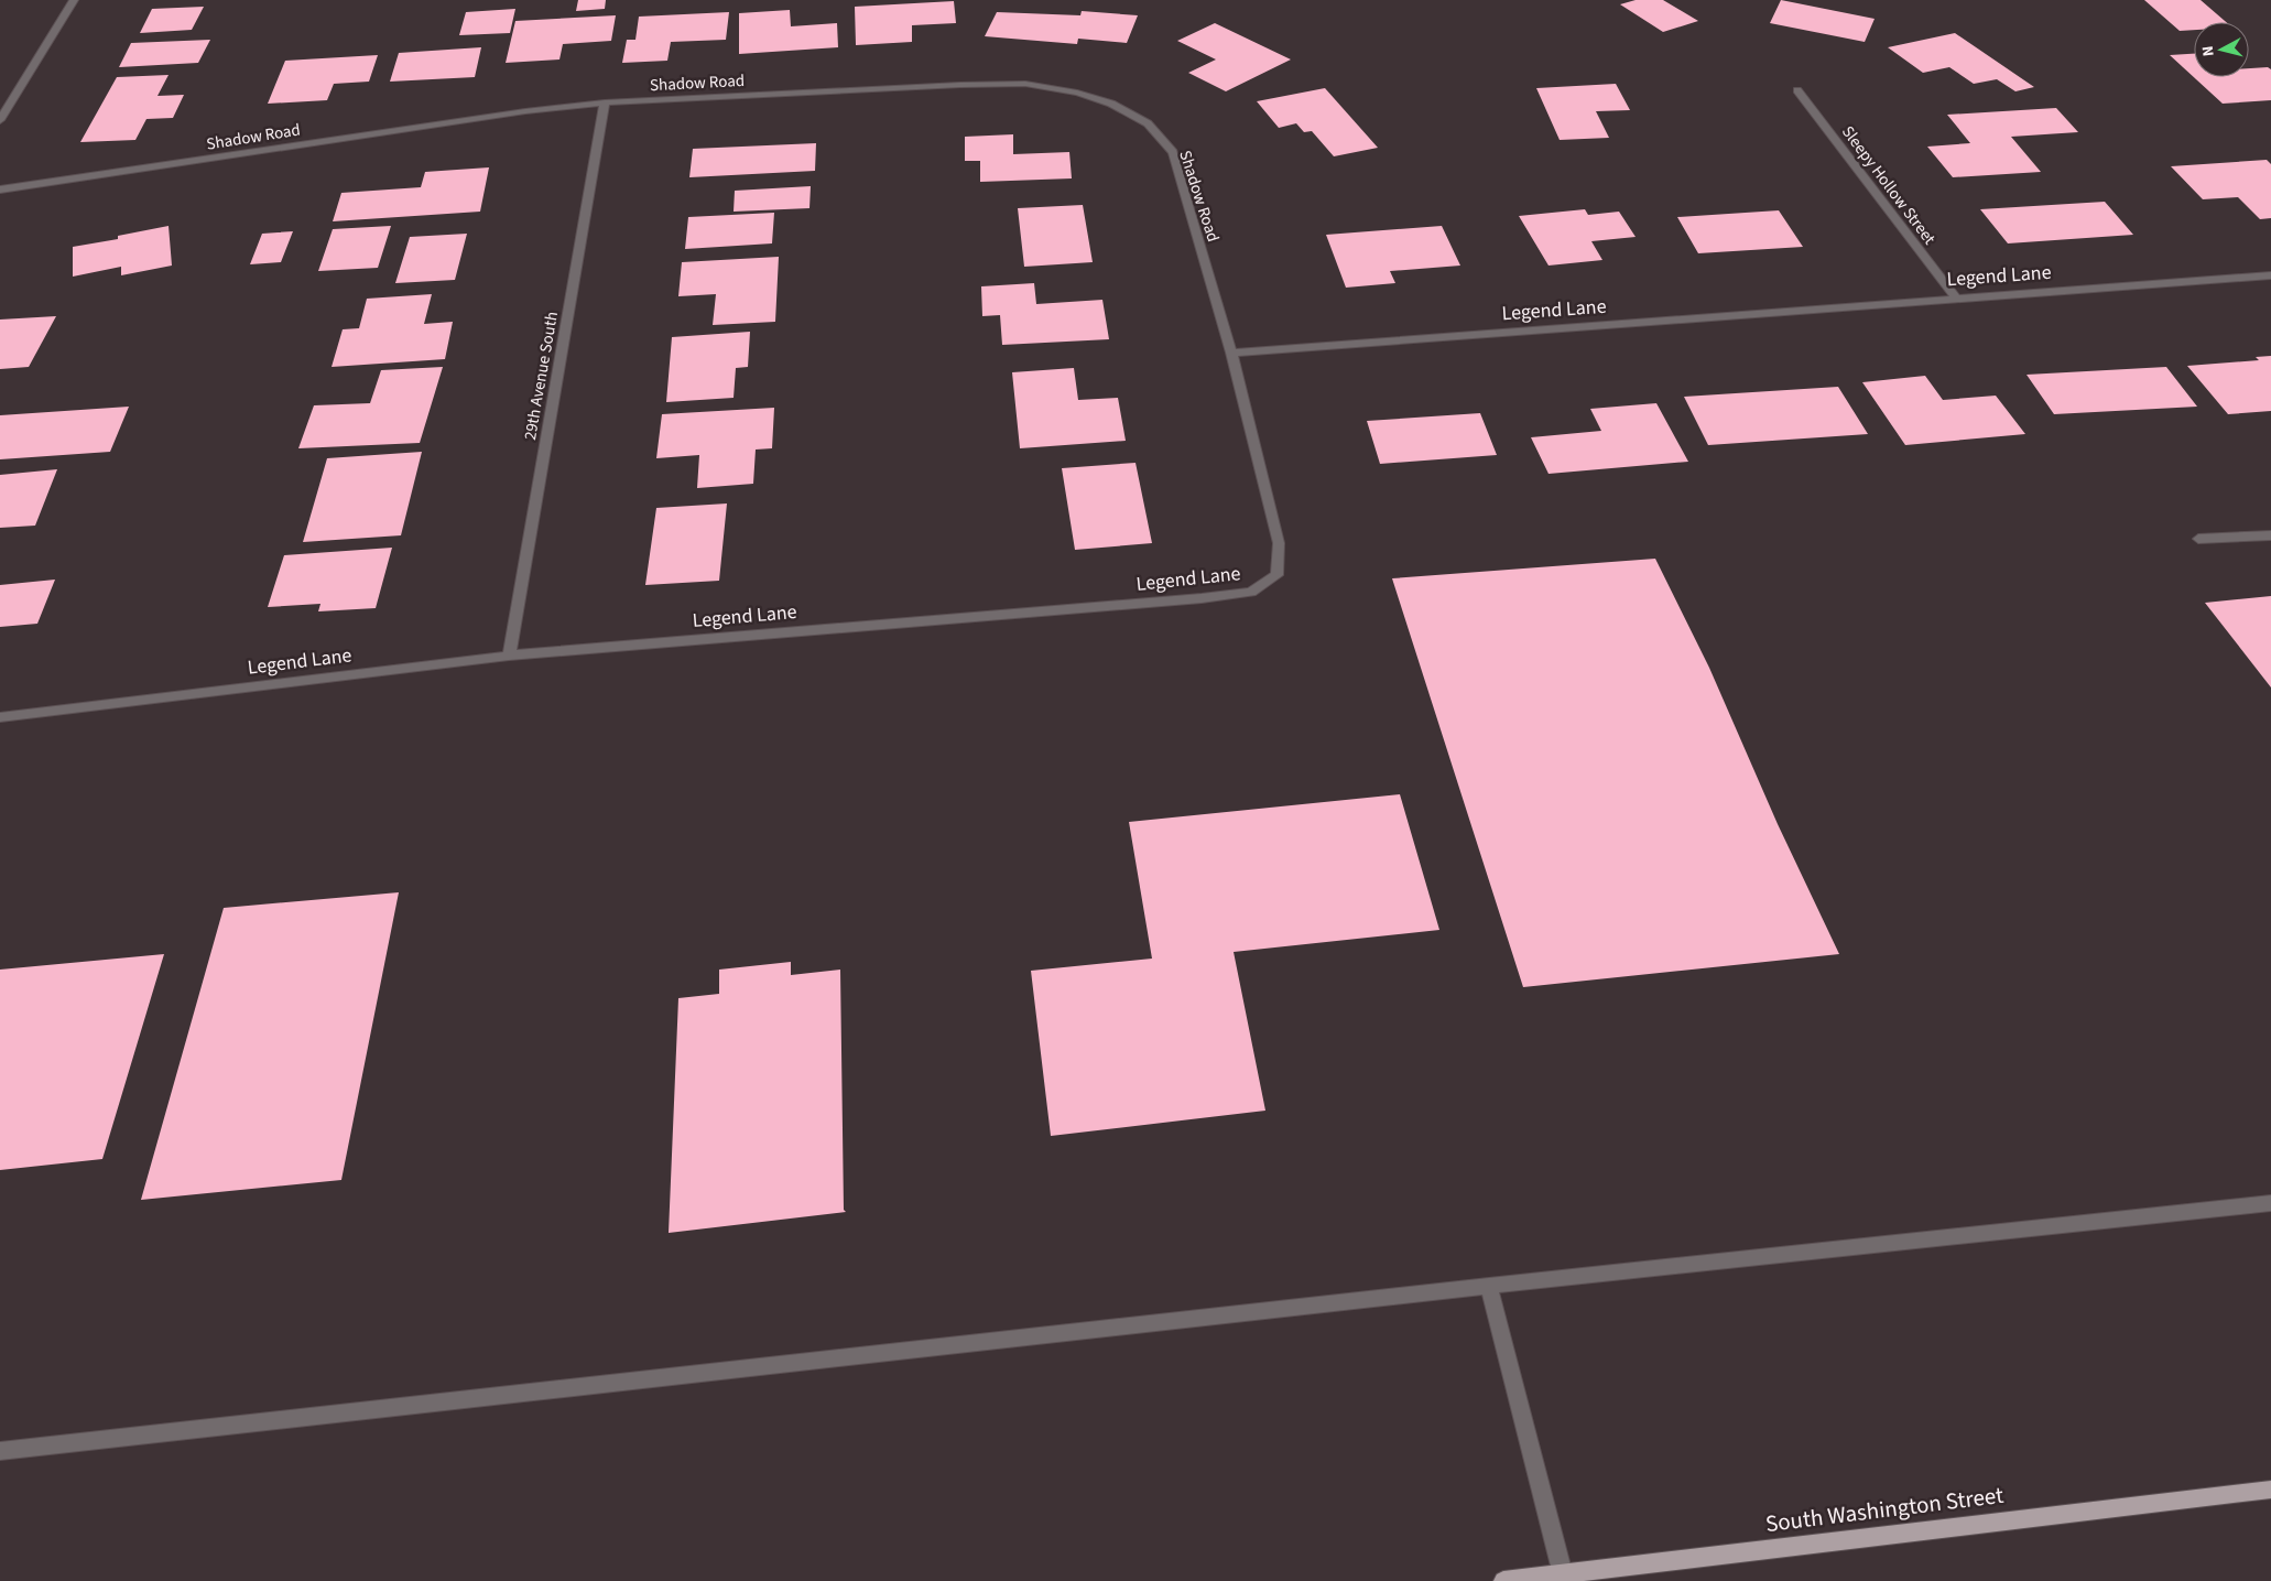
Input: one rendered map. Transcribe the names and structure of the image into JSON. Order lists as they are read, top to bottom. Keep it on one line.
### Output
{"streets":{"main road":["South Washington Street"],"street":["Shadow Road","Sleepy Hollow Street","Legend Lane","29th Avenue South"]},"crossings":[["Shadow Road","Legend Lane"],["Shadow Road","29th Avenue South"],["Sleepy Hollow Street","Legend Lane"],["Legend Lane","29th Avenue South"]],"north":"left"}
